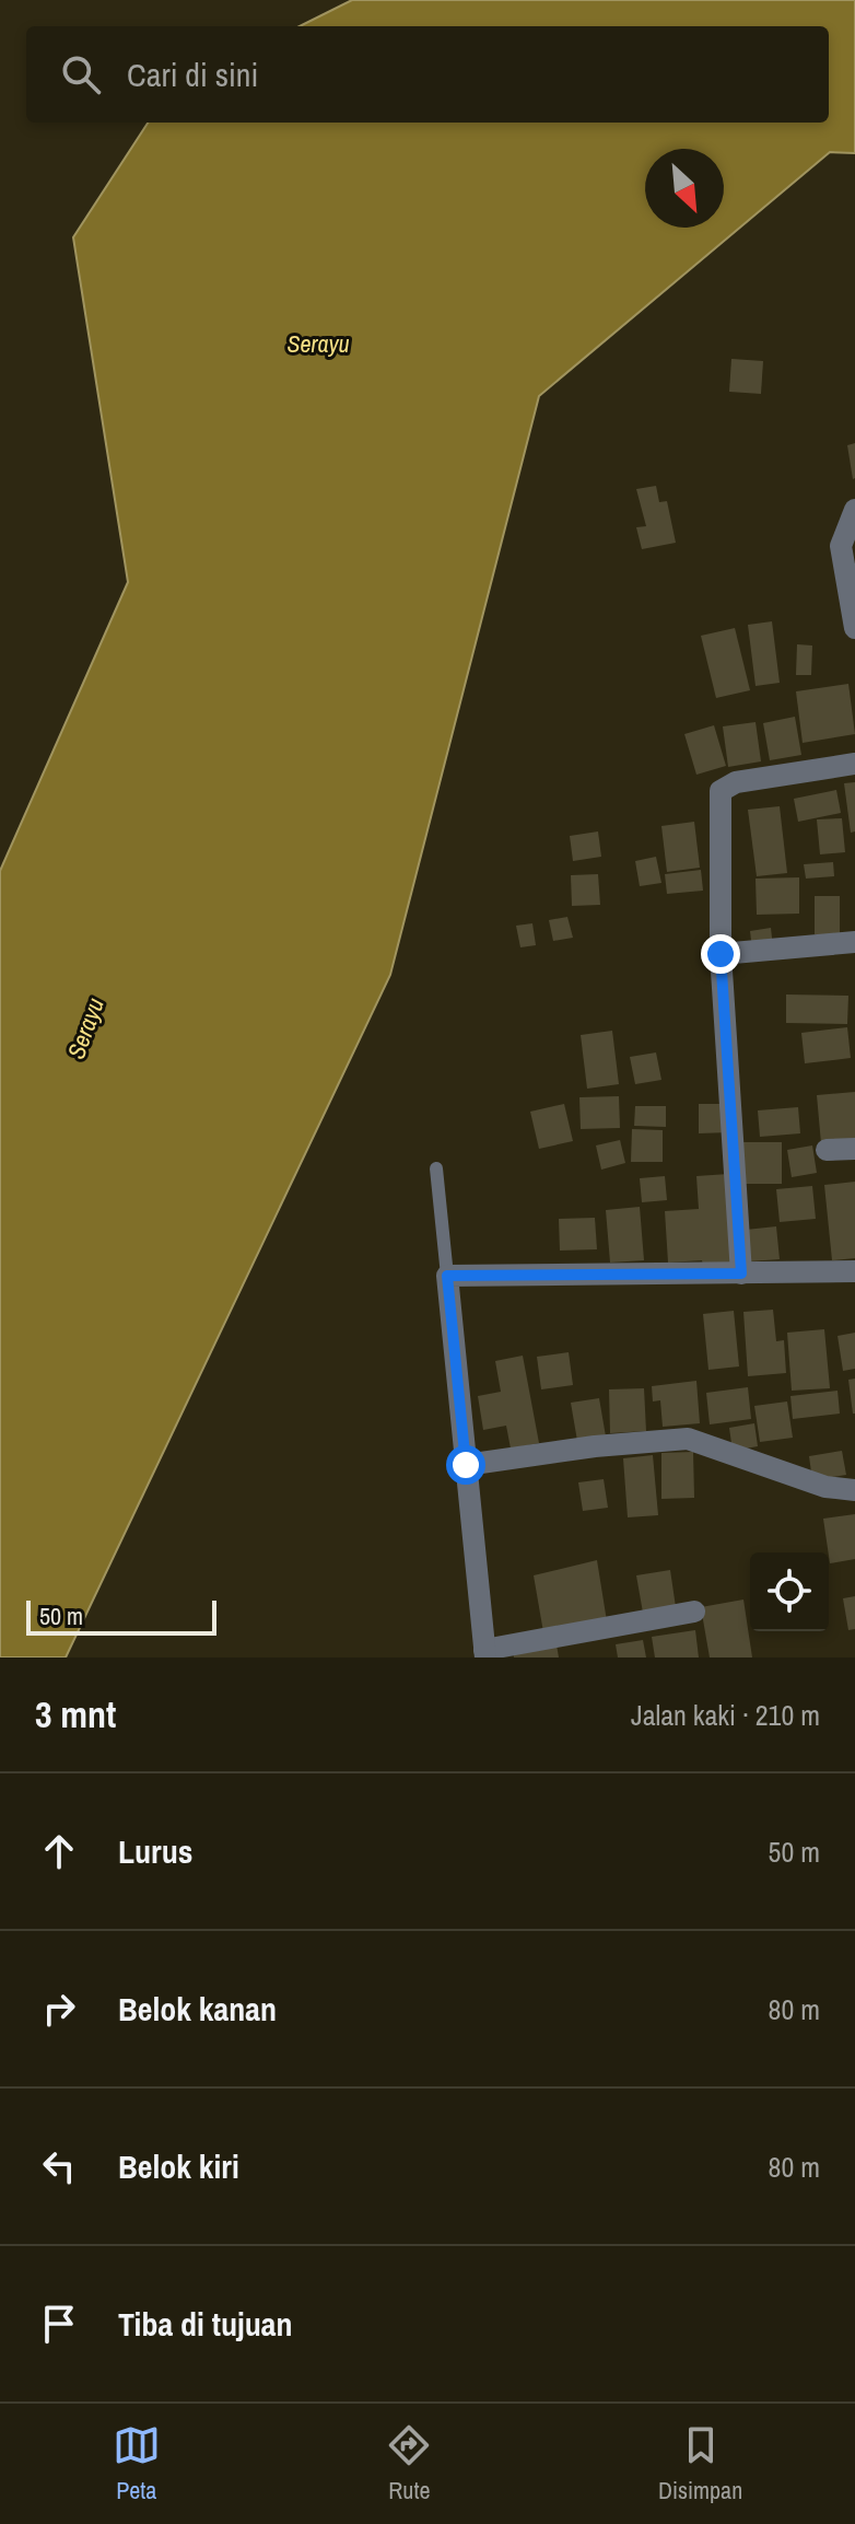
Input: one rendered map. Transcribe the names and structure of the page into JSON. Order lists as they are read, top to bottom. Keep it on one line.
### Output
{"water":["Serayu"],"scale_bar":"50 m","north":"bottom right","page":{"search":"Cari di sini","scale":"50 m","heading":["3 mnt","Jalan kaki · 210 m"],"list":[["Lurus","50 m"],["Belok kanan","80 m"],["Belok kiri","80 m"],"Tiba di tujuan"],"nav":["Peta","Rute","Disimpan"]}}
